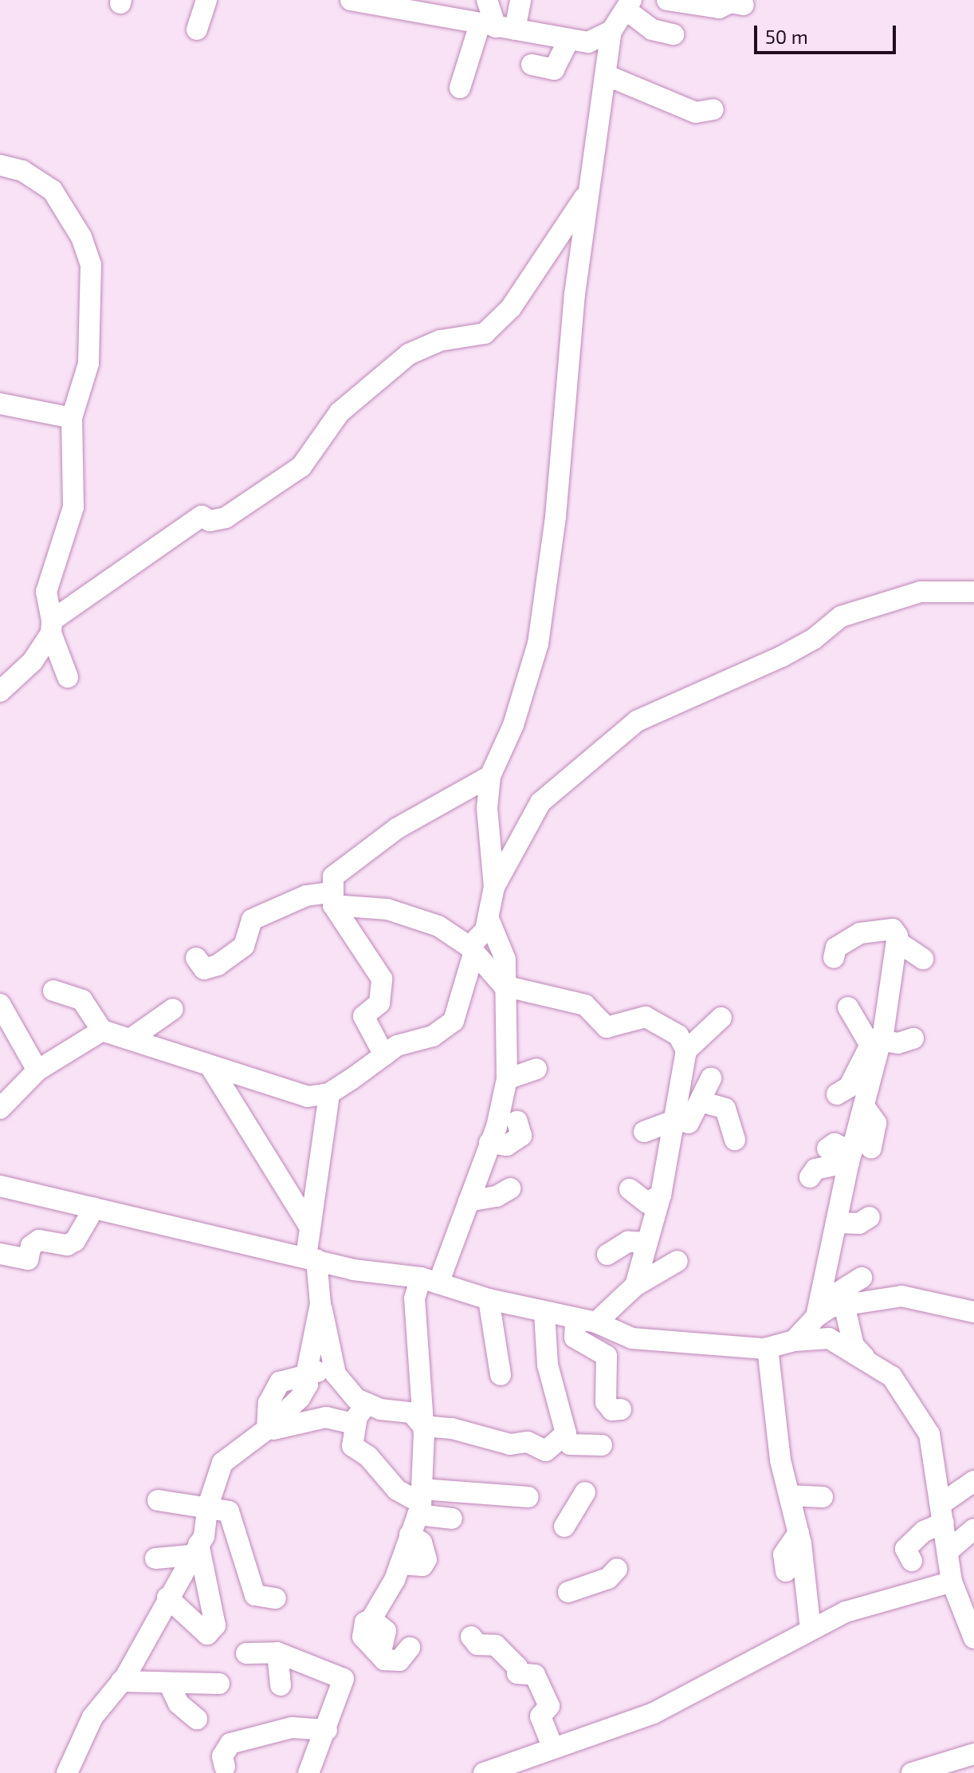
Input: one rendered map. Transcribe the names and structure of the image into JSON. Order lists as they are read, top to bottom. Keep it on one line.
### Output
{"scale_bar":"50 m"}
